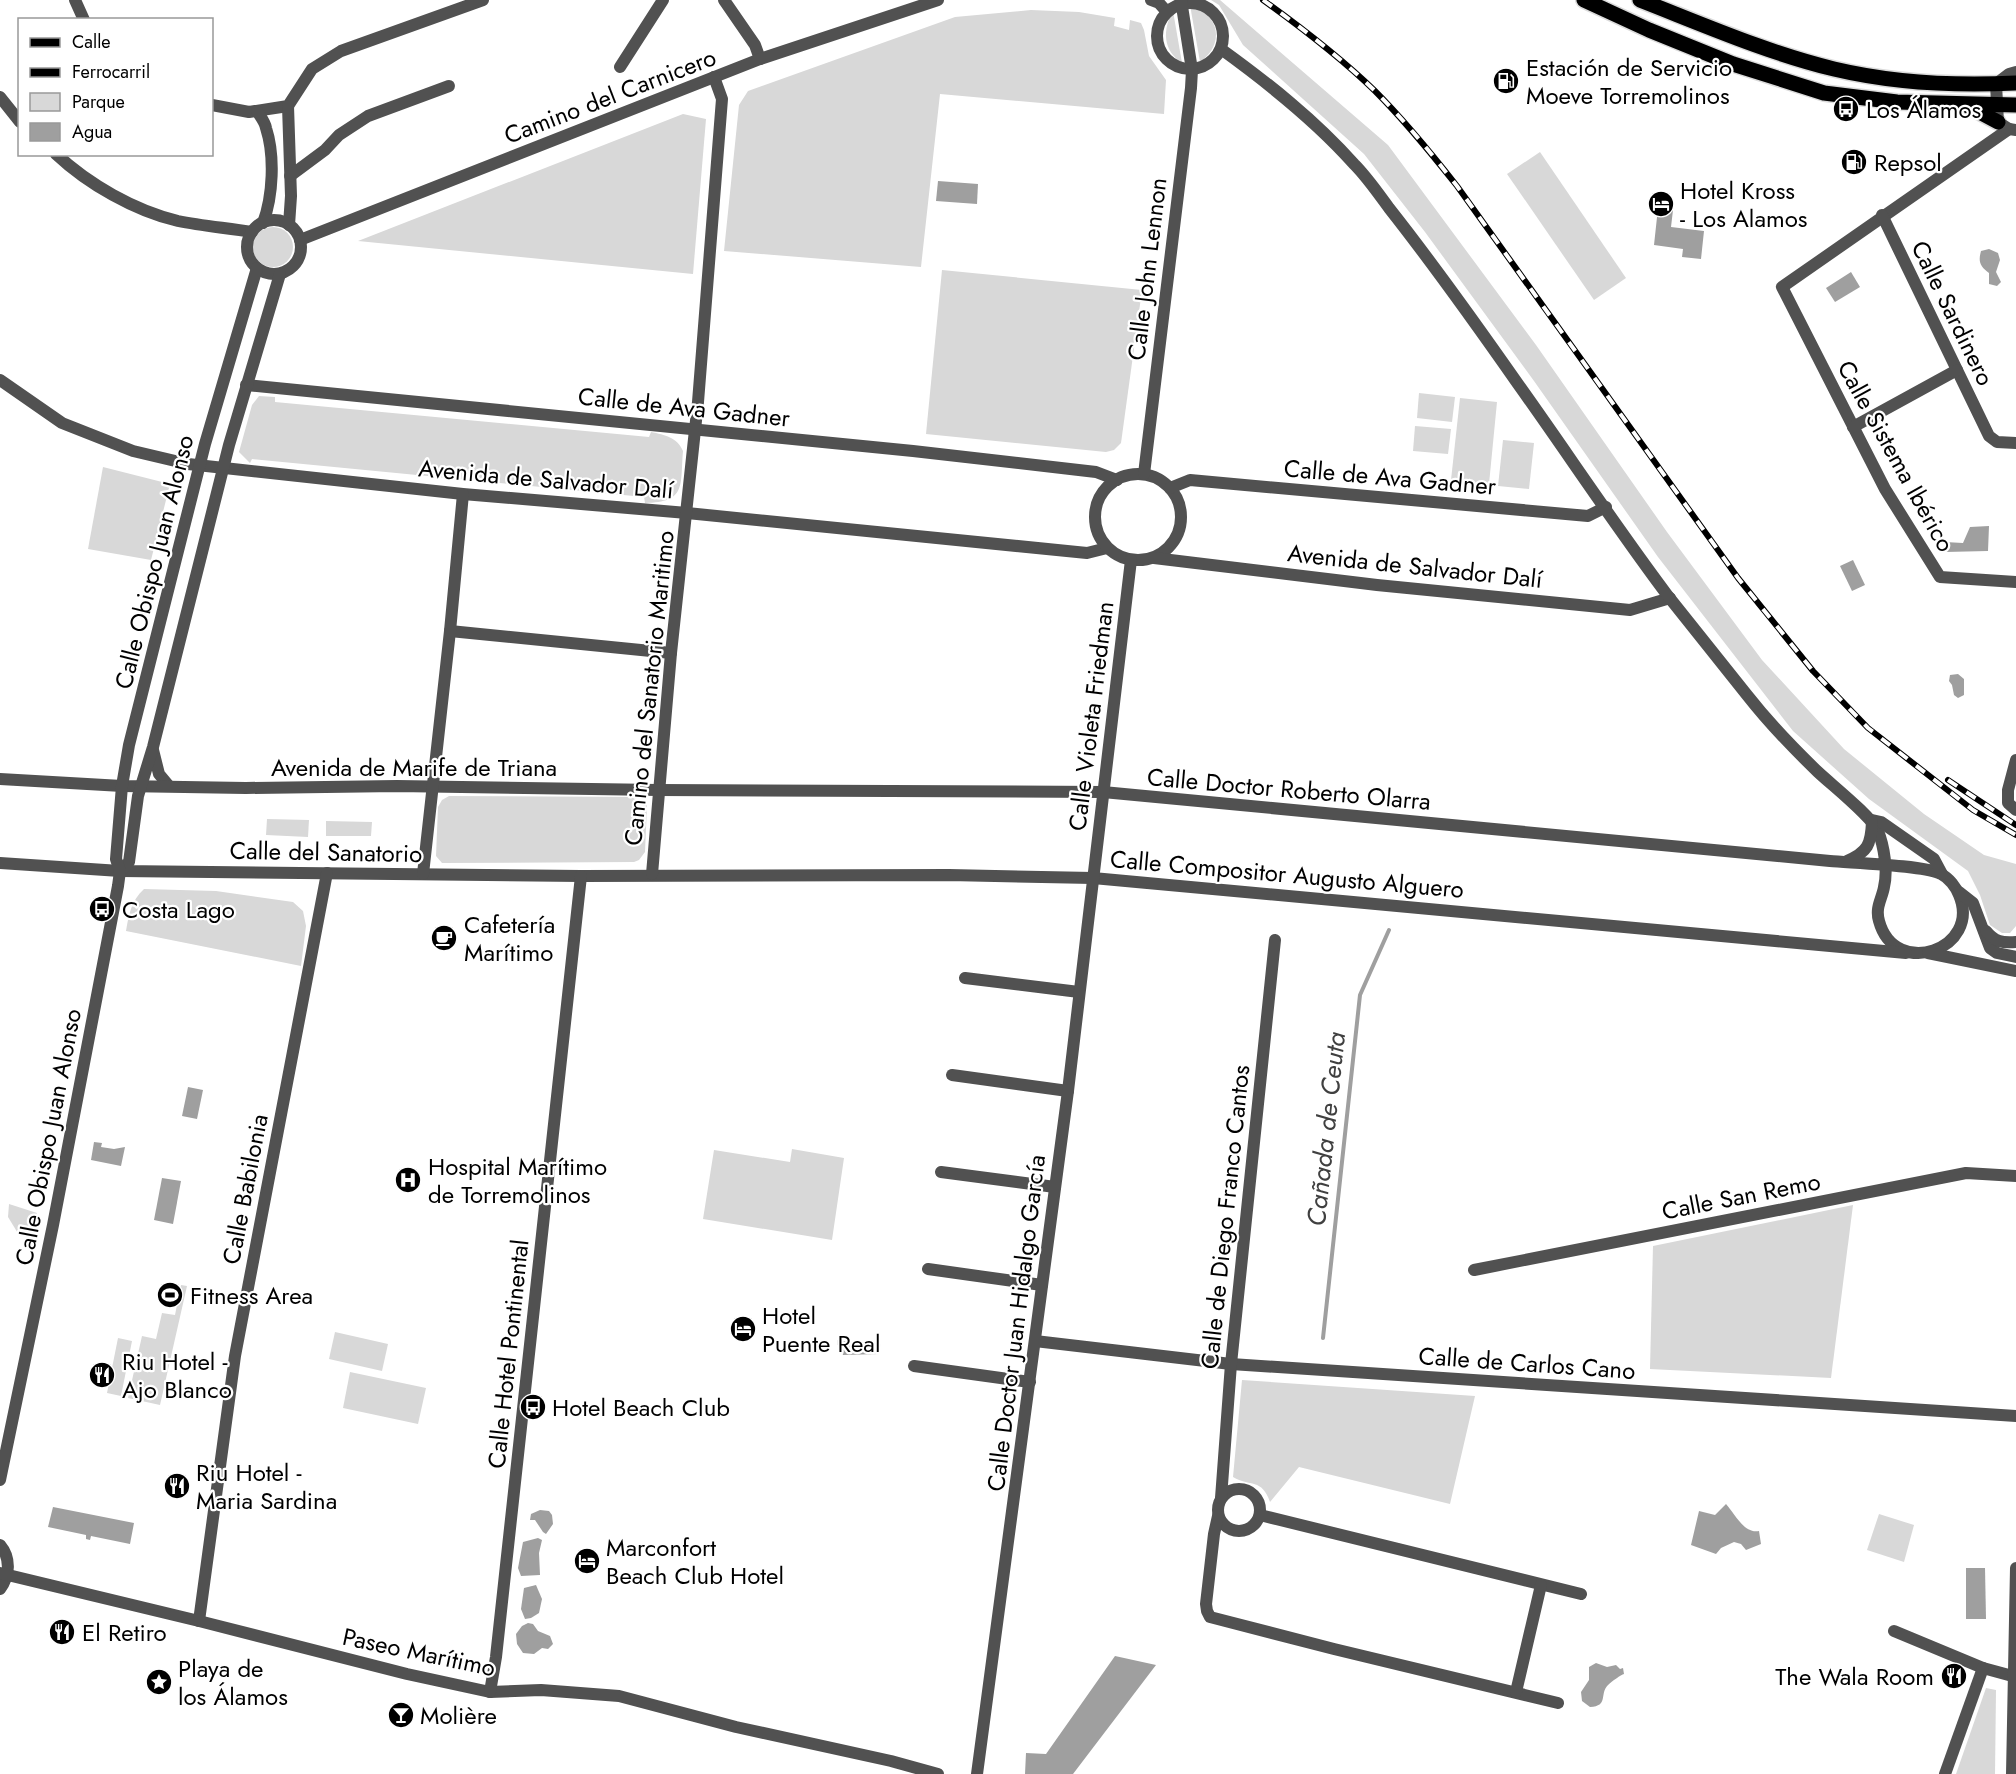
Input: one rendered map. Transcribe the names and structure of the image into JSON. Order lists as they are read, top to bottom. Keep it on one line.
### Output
{"streets":{"street":["Camino del Carnicero","Calle John Lennon","Calle Sardinero","Calle de Ava Gadner","Calle Sistema Ibérico","Avenida de Salvador Dalí","Calle Obispo Juan Alonso","Camino del Sanatorio Maritimo","Calle Violeta Friedman","Avenida de Marife de Triana","Calle Doctor Roberto Olarra","Calle del Sanatorio","Calle Compositor Augusto Alguero","Calle Babilonia","Calle San Remo","Calle de Diego Franco Cantos","Calle Doctor Juan Hidalgo García","Calle Hotel Pontinental","Calle de Carlos Cano","Paseo Marítimo"]},"crossings":[["Camino del Carnicero","Calle Obispo Juan Alonso"],["Camino del Carnicero","Camino del Sanatorio Maritimo"],["Calle John Lennon","Calle de Ava Gadner"],["Calle John Lennon","Avenida de Salvador Dalí"],["Calle John Lennon","Calle Violeta Friedman"],["Calle Sardinero","Calle Sistema Ibérico"],["Calle de Ava Gadner","Avenida de Salvador Dalí"],["Calle de Ava Gadner","Calle Obispo Juan Alonso"],["Calle de Ava Gadner","Camino del Sanatorio Maritimo"],["Calle de Ava Gadner","Calle Violeta Friedman"],["Avenida de Salvador Dalí","Calle Obispo Juan Alonso"],["Avenida de Salvador Dalí","Camino del Sanatorio Maritimo"],["Avenida de Salvador Dalí","Calle Violeta Friedman"],["Calle Obispo Juan Alonso","Avenida de Marife de Triana"],["Calle Obispo Juan Alonso","Calle del Sanatorio"],["Camino del Sanatorio Maritimo","Avenida de Marife de Triana"],["Camino del Sanatorio Maritimo","Calle Doctor Roberto Olarra"],["Camino del Sanatorio Maritimo","Calle del Sanatorio"],["Camino del Sanatorio Maritimo","Calle Compositor Augusto Alguero"],["Calle Violeta Friedman","Calle Doctor Roberto Olarra"],["Calle Violeta Friedman","Calle Compositor Augusto Alguero"],["Calle Violeta Friedman","Calle Doctor Juan Hidalgo García"],["Avenida de Marife de Triana","Calle Doctor Roberto Olarra"],["Calle Doctor Roberto Olarra","Calle Compositor Augusto Alguero"],["Calle del Sanatorio","Calle Compositor Augusto Alguero"],["Calle del Sanatorio","Calle Babilonia"],["Calle del Sanatorio","Calle Hotel Pontinental"],["Calle Compositor Augusto Alguero","Calle Doctor Juan Hidalgo García"],["Calle Babilonia","Paseo Marítimo"],["Calle de Diego Franco Cantos","Calle de Carlos Cano"],["Calle Doctor Juan Hidalgo García","Calle de Carlos Cano"],["Calle Hotel Pontinental","Paseo Marítimo"]],"water":["Cañada de Ceuta"],"places":{"fuel station":["Estación de Servicio Moeve Torremolinos","Repsol"],"bus stop":["Los Álamos","Costa Lago","Hotel Beach Club"],"hotel":["Hotel Kross - Los Alamos","Hotel Puente Real","Marconfort Beach Club Hotel"],"cafe":["Cafetería Marítimo"],"hospital":["Hospital Marítimo de Torremolinos"],"sports":["Fitness Area"],"restaurant":["Riu Hotel - Ajo Blanco","Riu Hotel - Maria Sardina","El Retiro","The Wala Room"],"place":["Playa de los Álamos"],"bar":["Molière"]},"legend":["Calle","Ferrocarril","Parque","Agua"]}
